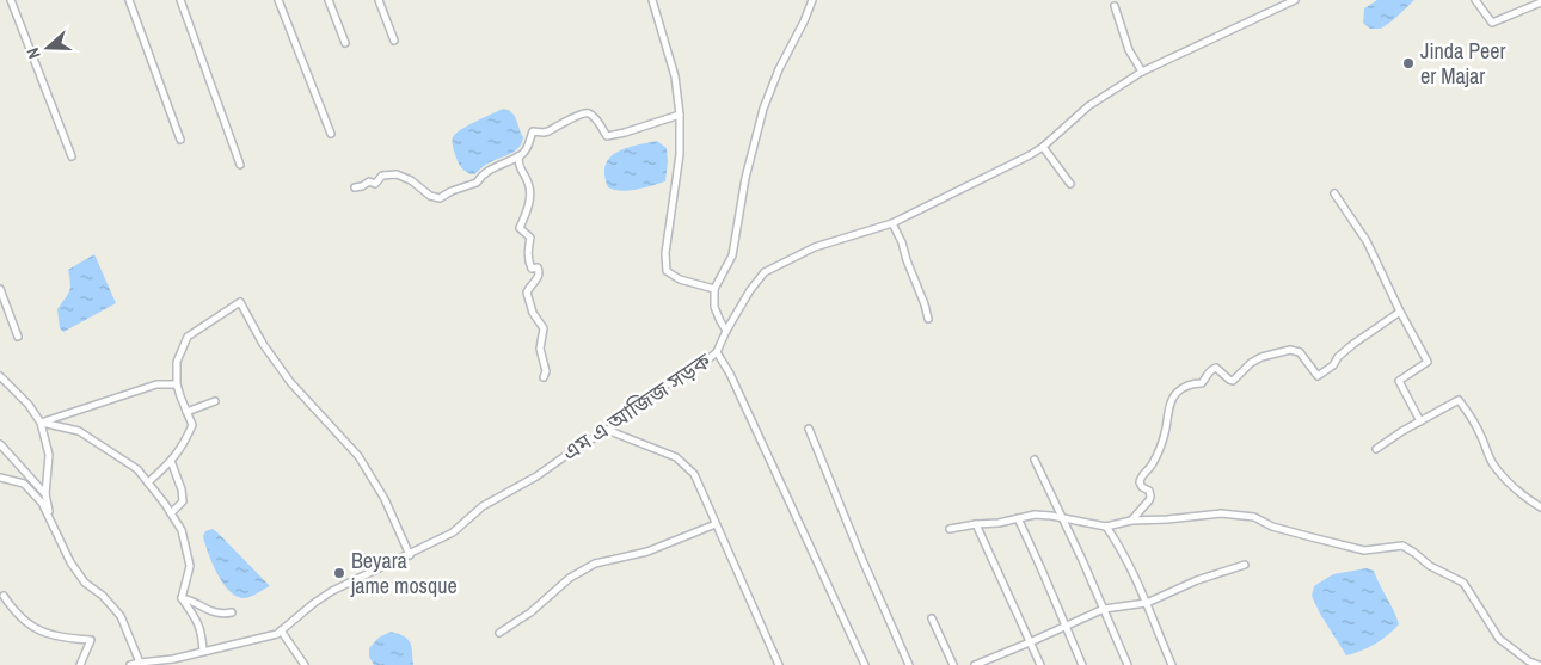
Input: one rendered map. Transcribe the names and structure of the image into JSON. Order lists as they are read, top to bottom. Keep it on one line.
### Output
{"streets":{"street":["এম এ আজিজ সড়ক"]},"places":["Jinda Peer er Majar","Beyara jame mosque"],"north":"left"}
